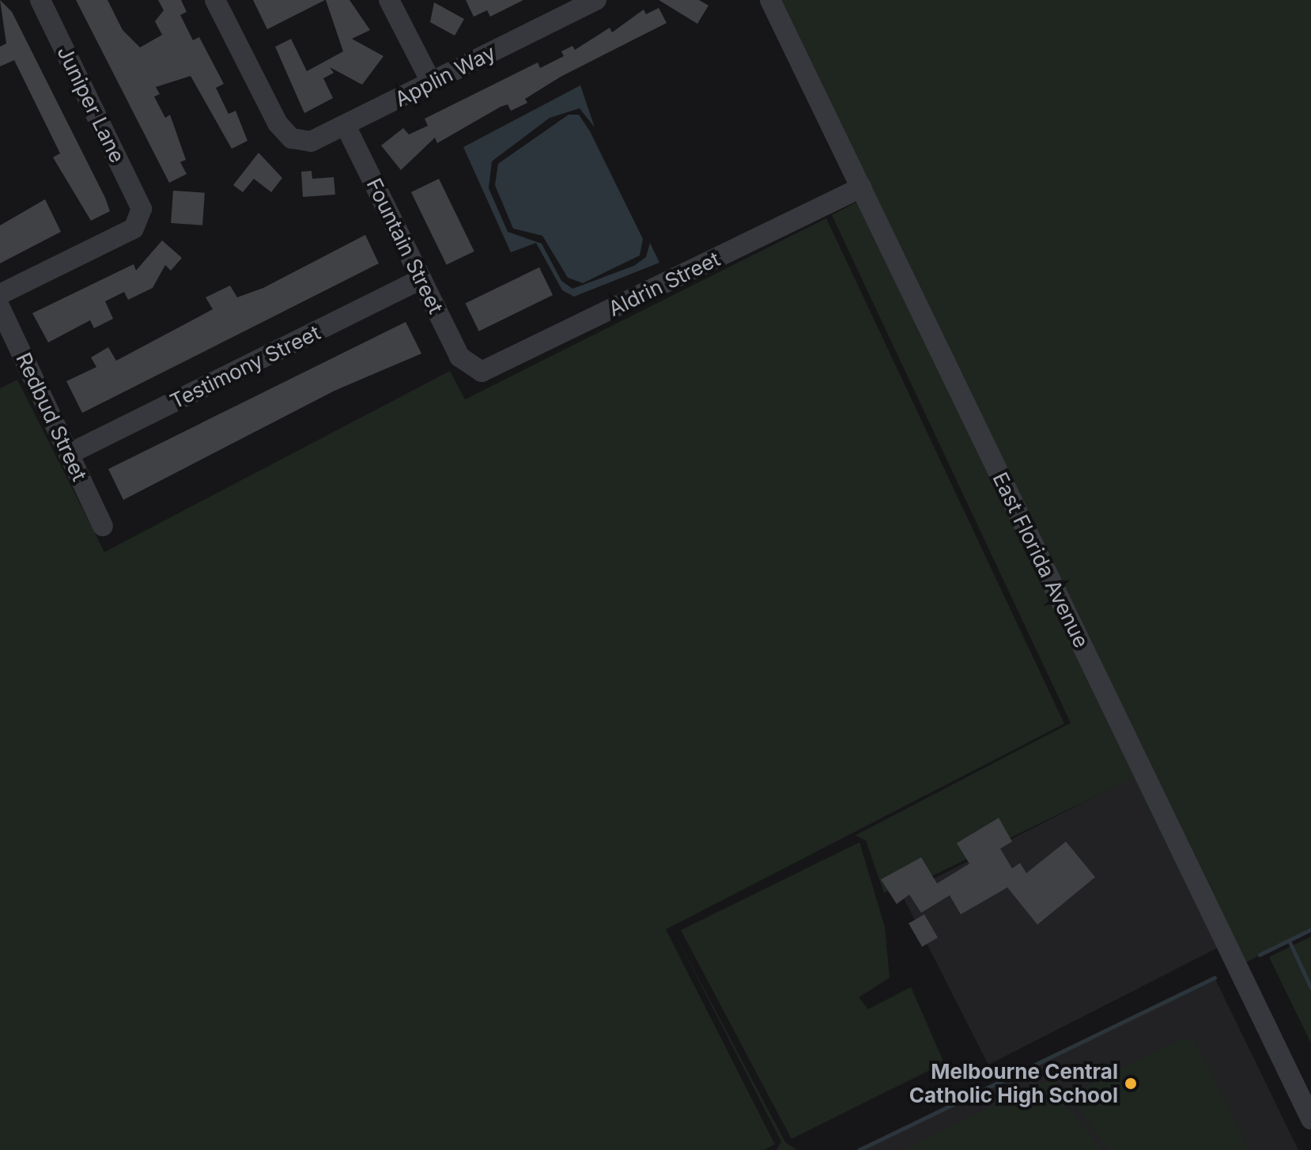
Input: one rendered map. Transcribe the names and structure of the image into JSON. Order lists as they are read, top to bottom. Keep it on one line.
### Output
{"streets":{"street":["Applin Way","Juniper Lane","Fountain Street","Aldrin Street","Testimony Street","Redbud Street","East Florida Avenue"]},"crossings":[["Applin Way","Fountain Street"],["Fountain Street","Aldrin Street"],["Fountain Street","Testimony Street"],["Aldrin Street","East Florida Avenue"],["Testimony Street","Redbud Street"]],"places":["Melbourne Central Catholic High School"]}
